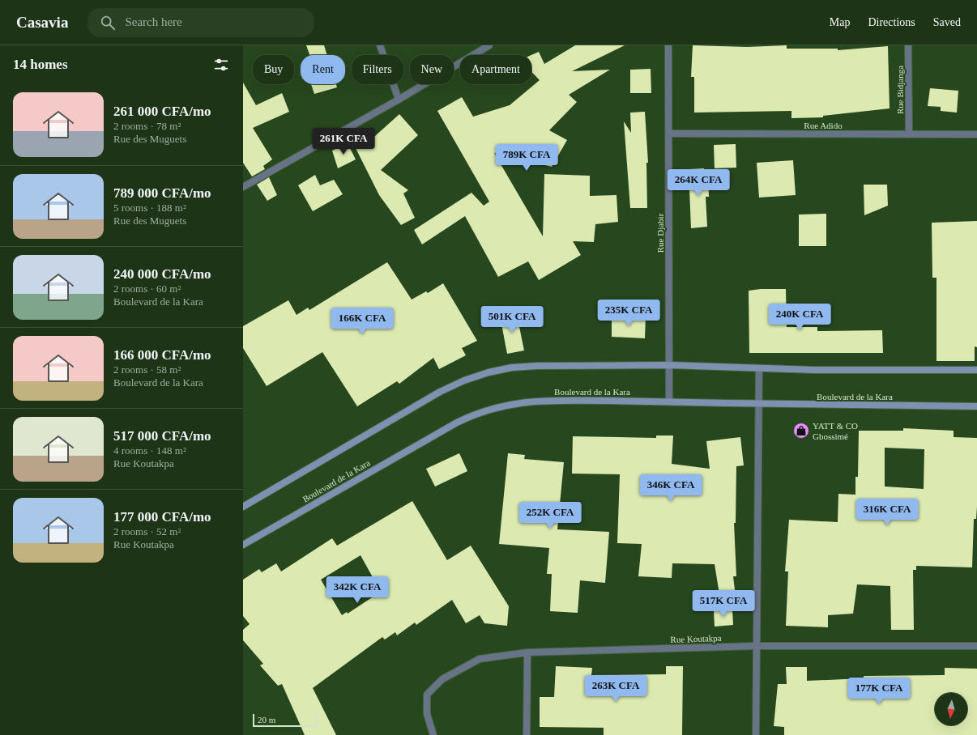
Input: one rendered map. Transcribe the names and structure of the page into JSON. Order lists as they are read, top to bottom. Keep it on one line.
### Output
{"streets":{"main road":["Boulevard de la Kara"],"street":["Rue Bidjanga","Rue Adido","Rue Djabir","Rue Koutakpa"]},"crossings":[["Rue Bidjanga","Rue Adido"],["Rue Adido","Rue Djabir"],["Rue Djabir","Boulevard de la Kara"]],"places":{"shop":["YATT & CO Gbossimé"]},"scale_bar":"20 m","north":"bottom","page":{"header":"Casavia","search":"Search here","nav":["Map","Directions","Saved"],"heading":"14 homes","chip":["Buy","Rent","Filters","New","Apartment"],"list":[{"name":"261 000 CFA/mo","note":"2 rooms · 78 m² · Rue des Muguets"},{"name":"789 000 CFA/mo","note":"5 rooms · 188 m² · Rue des Muguets"},{"name":"240 000 CFA/mo","note":"2 rooms · 60 m² · Boulevard de la Kara"},{"name":"166 000 CFA/mo","note":"2 rooms · 58 m² · Boulevard de la Kara"},{"name":"517 000 CFA/mo","note":"4 rooms · 148 m² · Rue Koutakpa"},{"name":"177 000 CFA/mo","note":"2 rooms · 52 m² · Rue Koutakpa"}],"price":["261K CFA","789K CFA","264K CFA","235K CFA","240K CFA","501K CFA","166K CFA","346K CFA","316K CFA","252K CFA","342K CFA","517K CFA","263K CFA","177K CFA"],"scale":"20 m"}}
